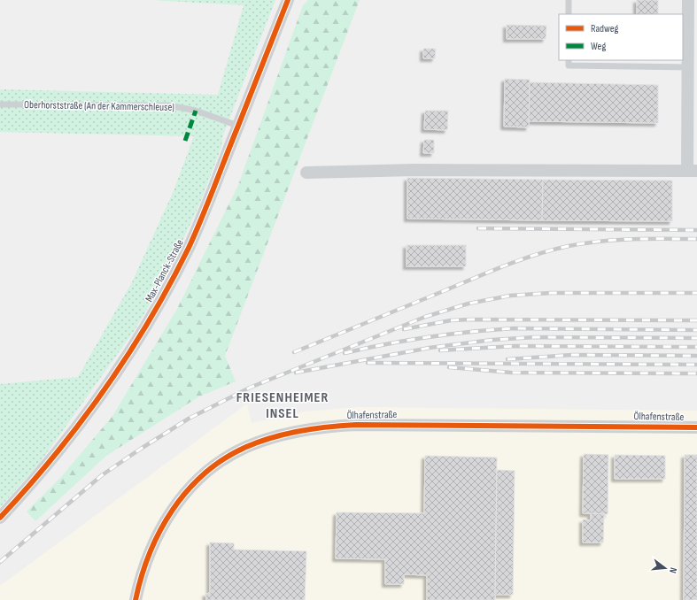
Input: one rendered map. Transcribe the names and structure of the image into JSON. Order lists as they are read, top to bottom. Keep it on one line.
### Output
{"streets":{"street":["Max-Planck-Straße","Ölhafenstraße"],"lane":["Oberhorststraße (An der Kammerschleuse)"]},"crossings":[["Oberhorststraße (An der Kammerschleuse)","Max-Planck-Straße"]],"districts":["FRIESENHEIMER INSEL"],"legend":["Radweg","Weg"],"north":"right"}
